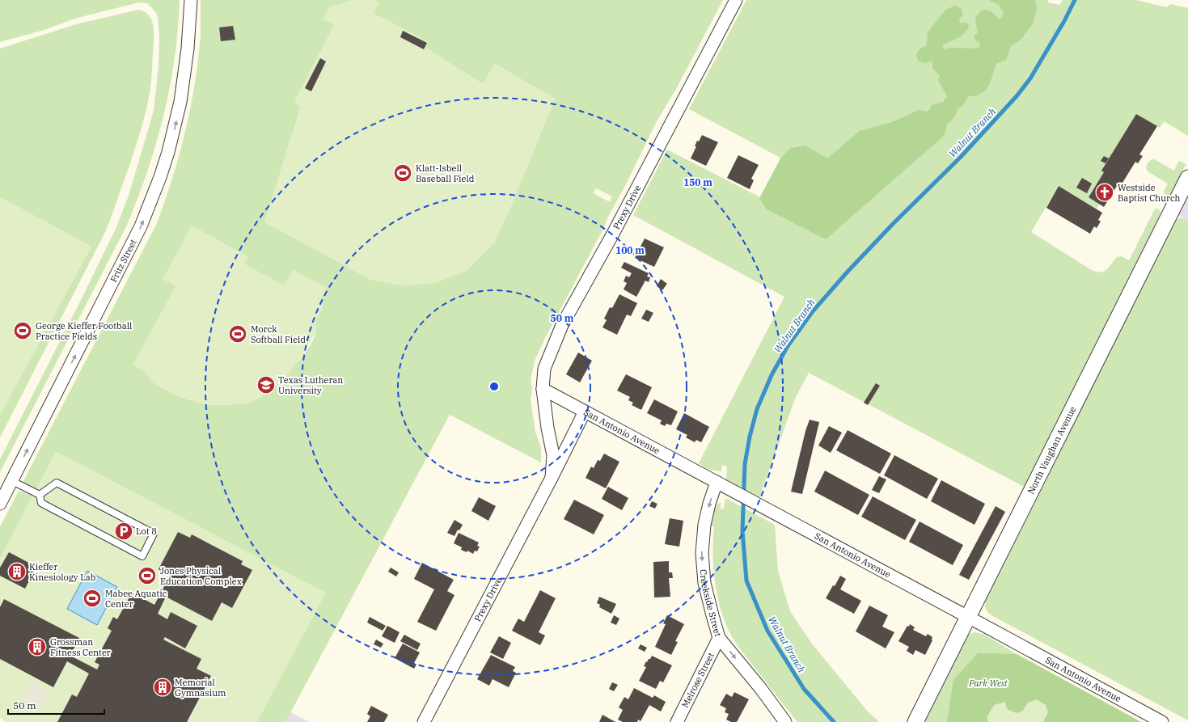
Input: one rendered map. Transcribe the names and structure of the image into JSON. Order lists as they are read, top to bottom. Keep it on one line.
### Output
{"streets":{"street":["Prexy Drive","Fritz Street","San Antonio Avenue","North Vaughan Avenue","Creekside Street","Melrose Street"]},"crossings":[["Prexy Drive","San Antonio Avenue"],["San Antonio Avenue","North Vaughan Avenue"],["San Antonio Avenue","Creekside Street"],["Creekside Street","Melrose Street"]],"one_way":["Fritz Street","Creekside Street"],"water":["Walnut Branch"],"parks":["Park West"],"places":{"sports":["Klatt-Isbell Baseball Field","George Kieffer Football Practice Fields","Morck Softball Field","Jones Physical Education Complex","Mabee Aquatic Center"],"church":["Westside Baptist Church"],"school or university":["Texas Lutheran University"],"parking":["Lot 8"],"building":["Kieffer Kinesiology Lab","Grossman Fitness Center","Memorial Gymnasium"]},"scale_bar":"50 m","rings":["150 m","100 m","50 m"]}
